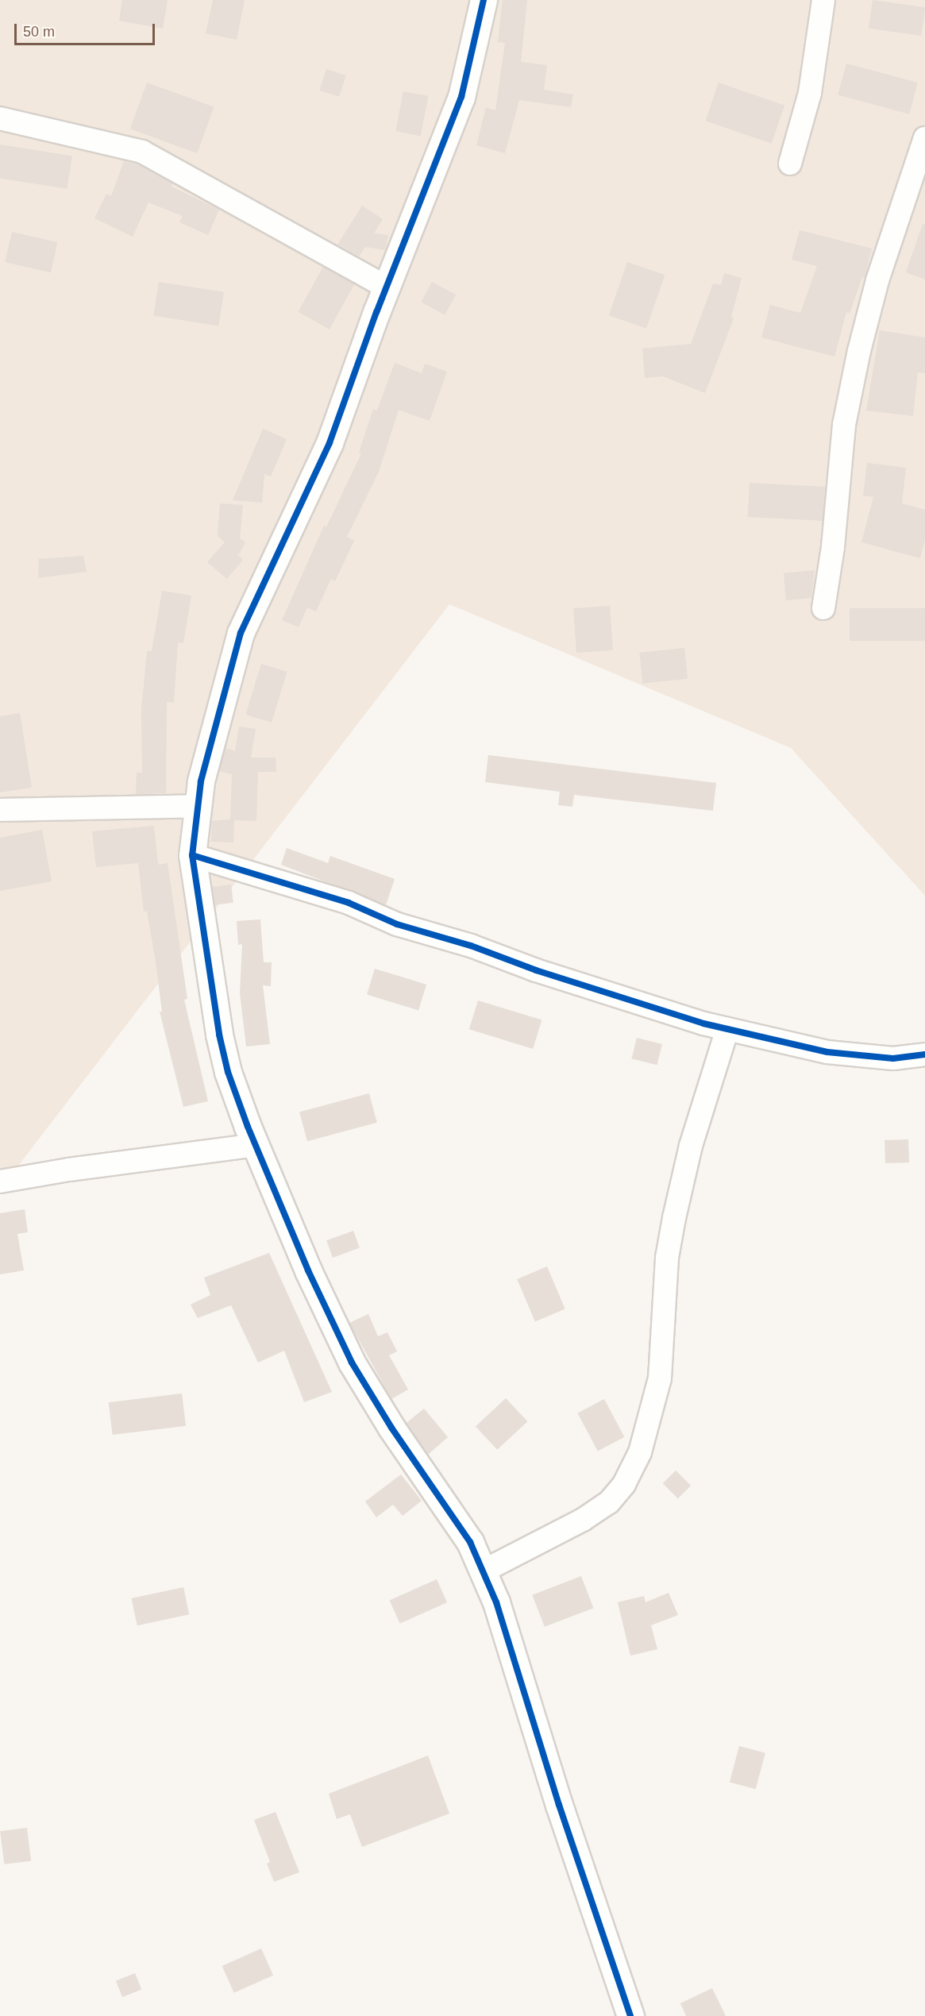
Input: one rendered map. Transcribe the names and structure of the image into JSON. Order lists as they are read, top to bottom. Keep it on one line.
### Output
{"scale_bar":"50 m"}
